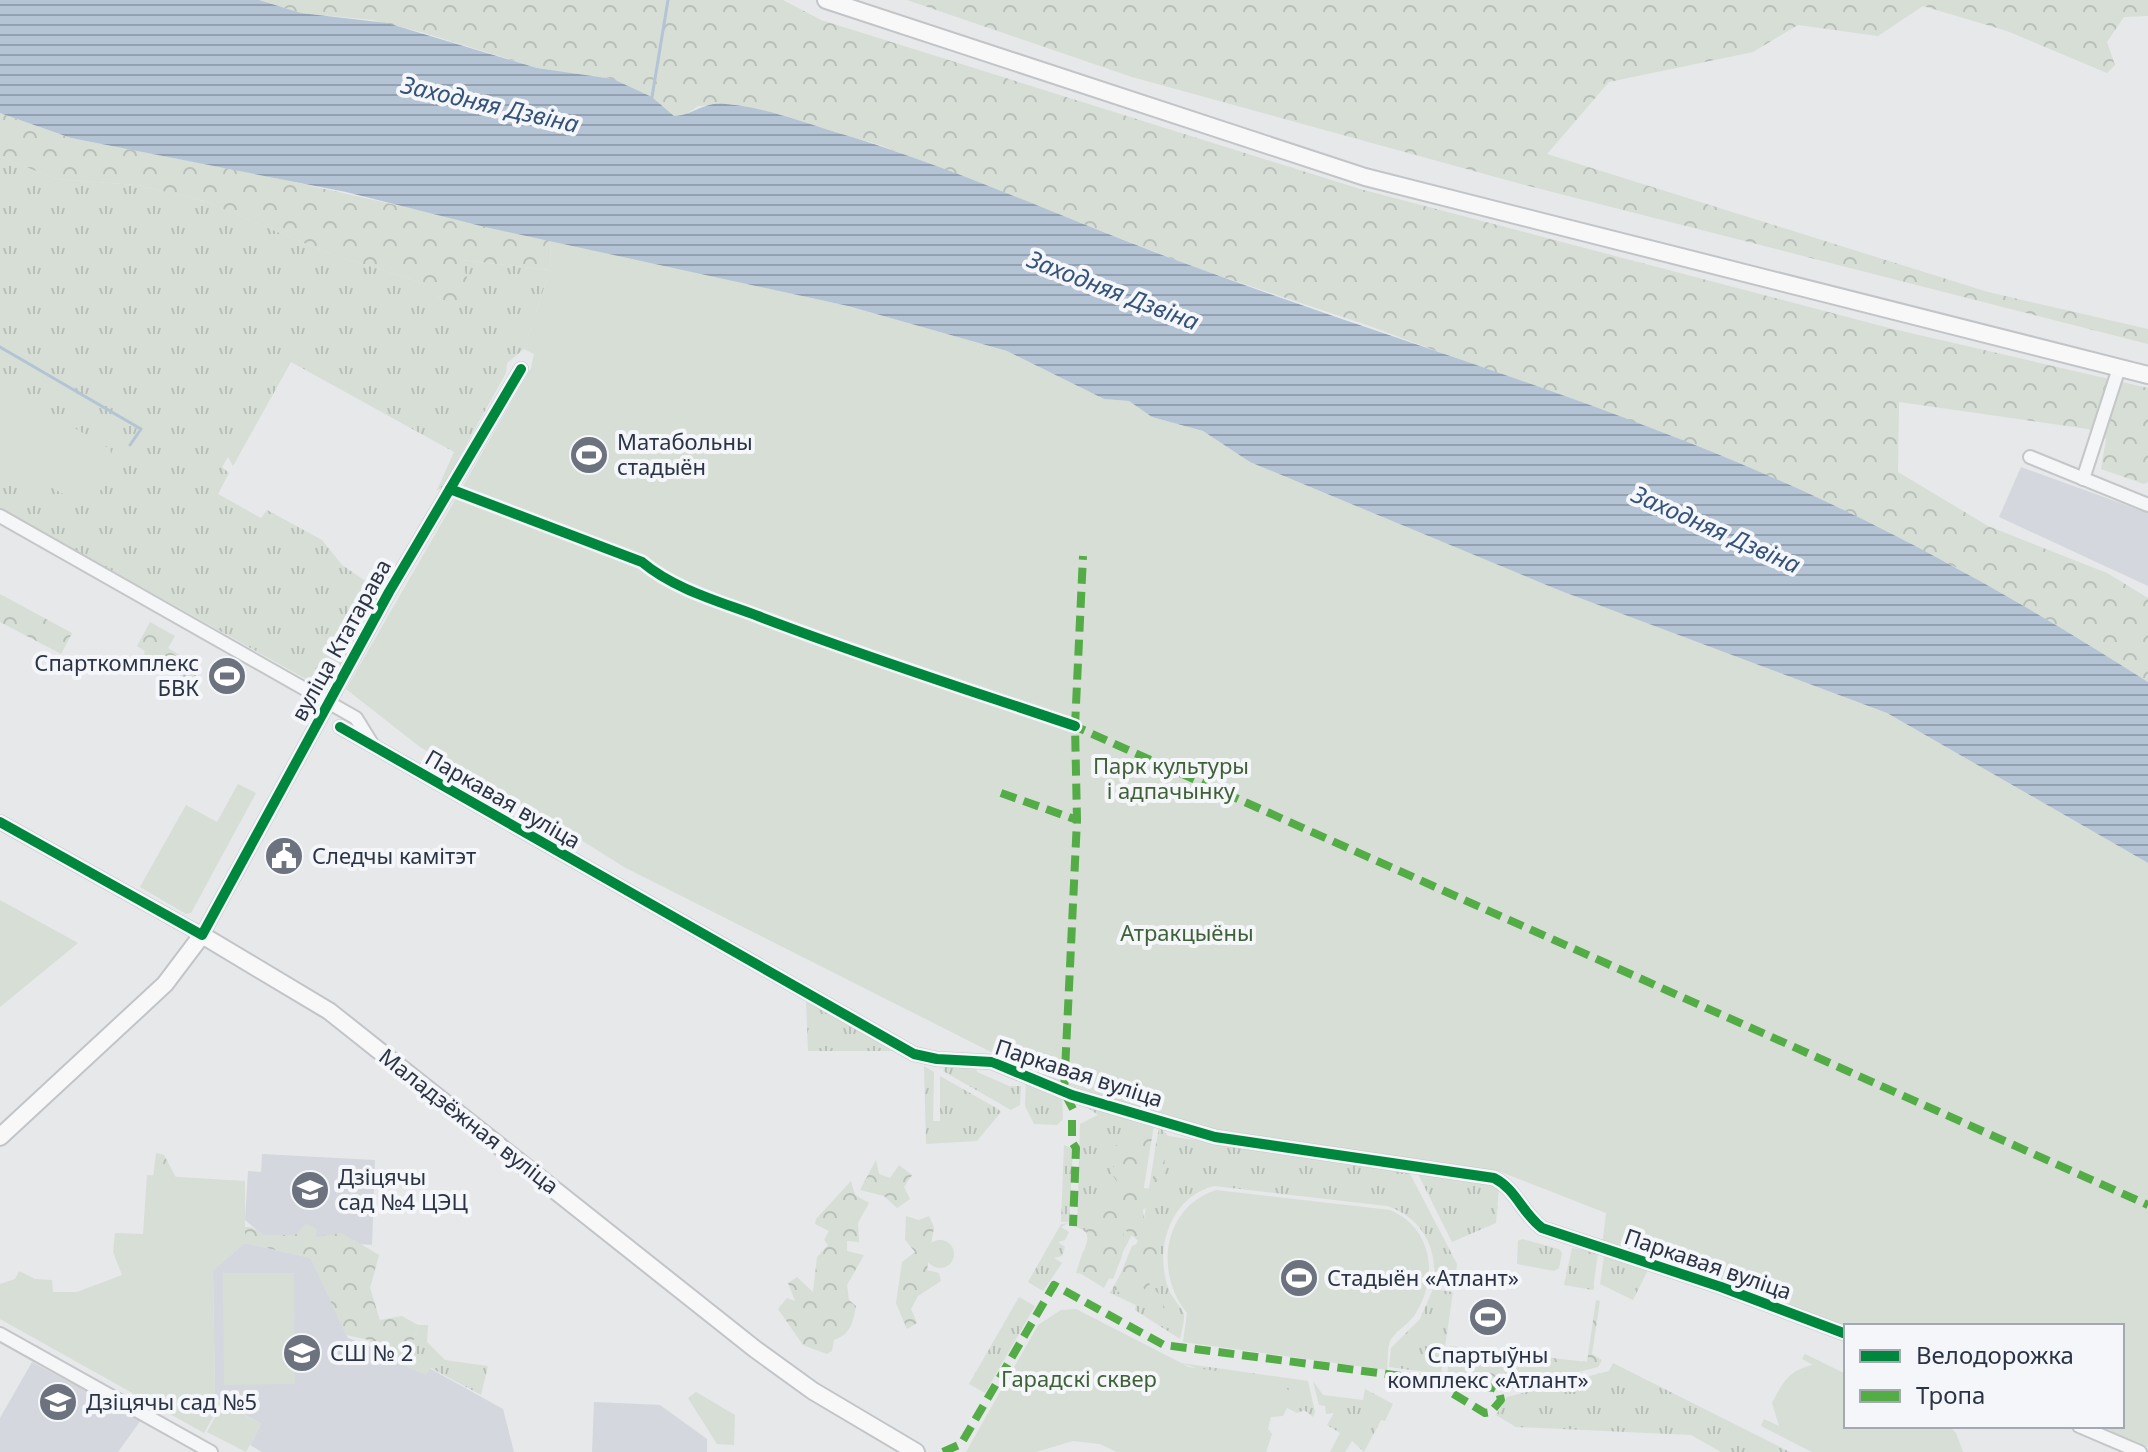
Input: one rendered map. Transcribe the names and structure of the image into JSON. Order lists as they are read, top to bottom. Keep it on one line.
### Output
{"streets":{"main road":["вуліца Ктатарава","Маладзёжная вуліца"],"street":["Паркавая вуліца"]},"crossings":[["вуліца Ктатарава","Паркавая вуліца"],["вуліца Ктатарава","Маладзёжная вуліца"]],"water":["Заходняя Дзвіна"],"parks":["Парк культуры і адпачынку","Атракцыёны","Гарадскі сквер"],"places":{"sports":["Матабольны стадыён","Спарткомплекс БВК","Стадыён «Атлант»","Спартыўны комплекс «Атлант»"],"public building":["Следчы камітэт"],"school or university":["Дзіцячы сад №4 ЦЭЦ","СШ № 2","Дзіцячы сад №5"]},"legend":["Велодорожка","Тропа"]}
